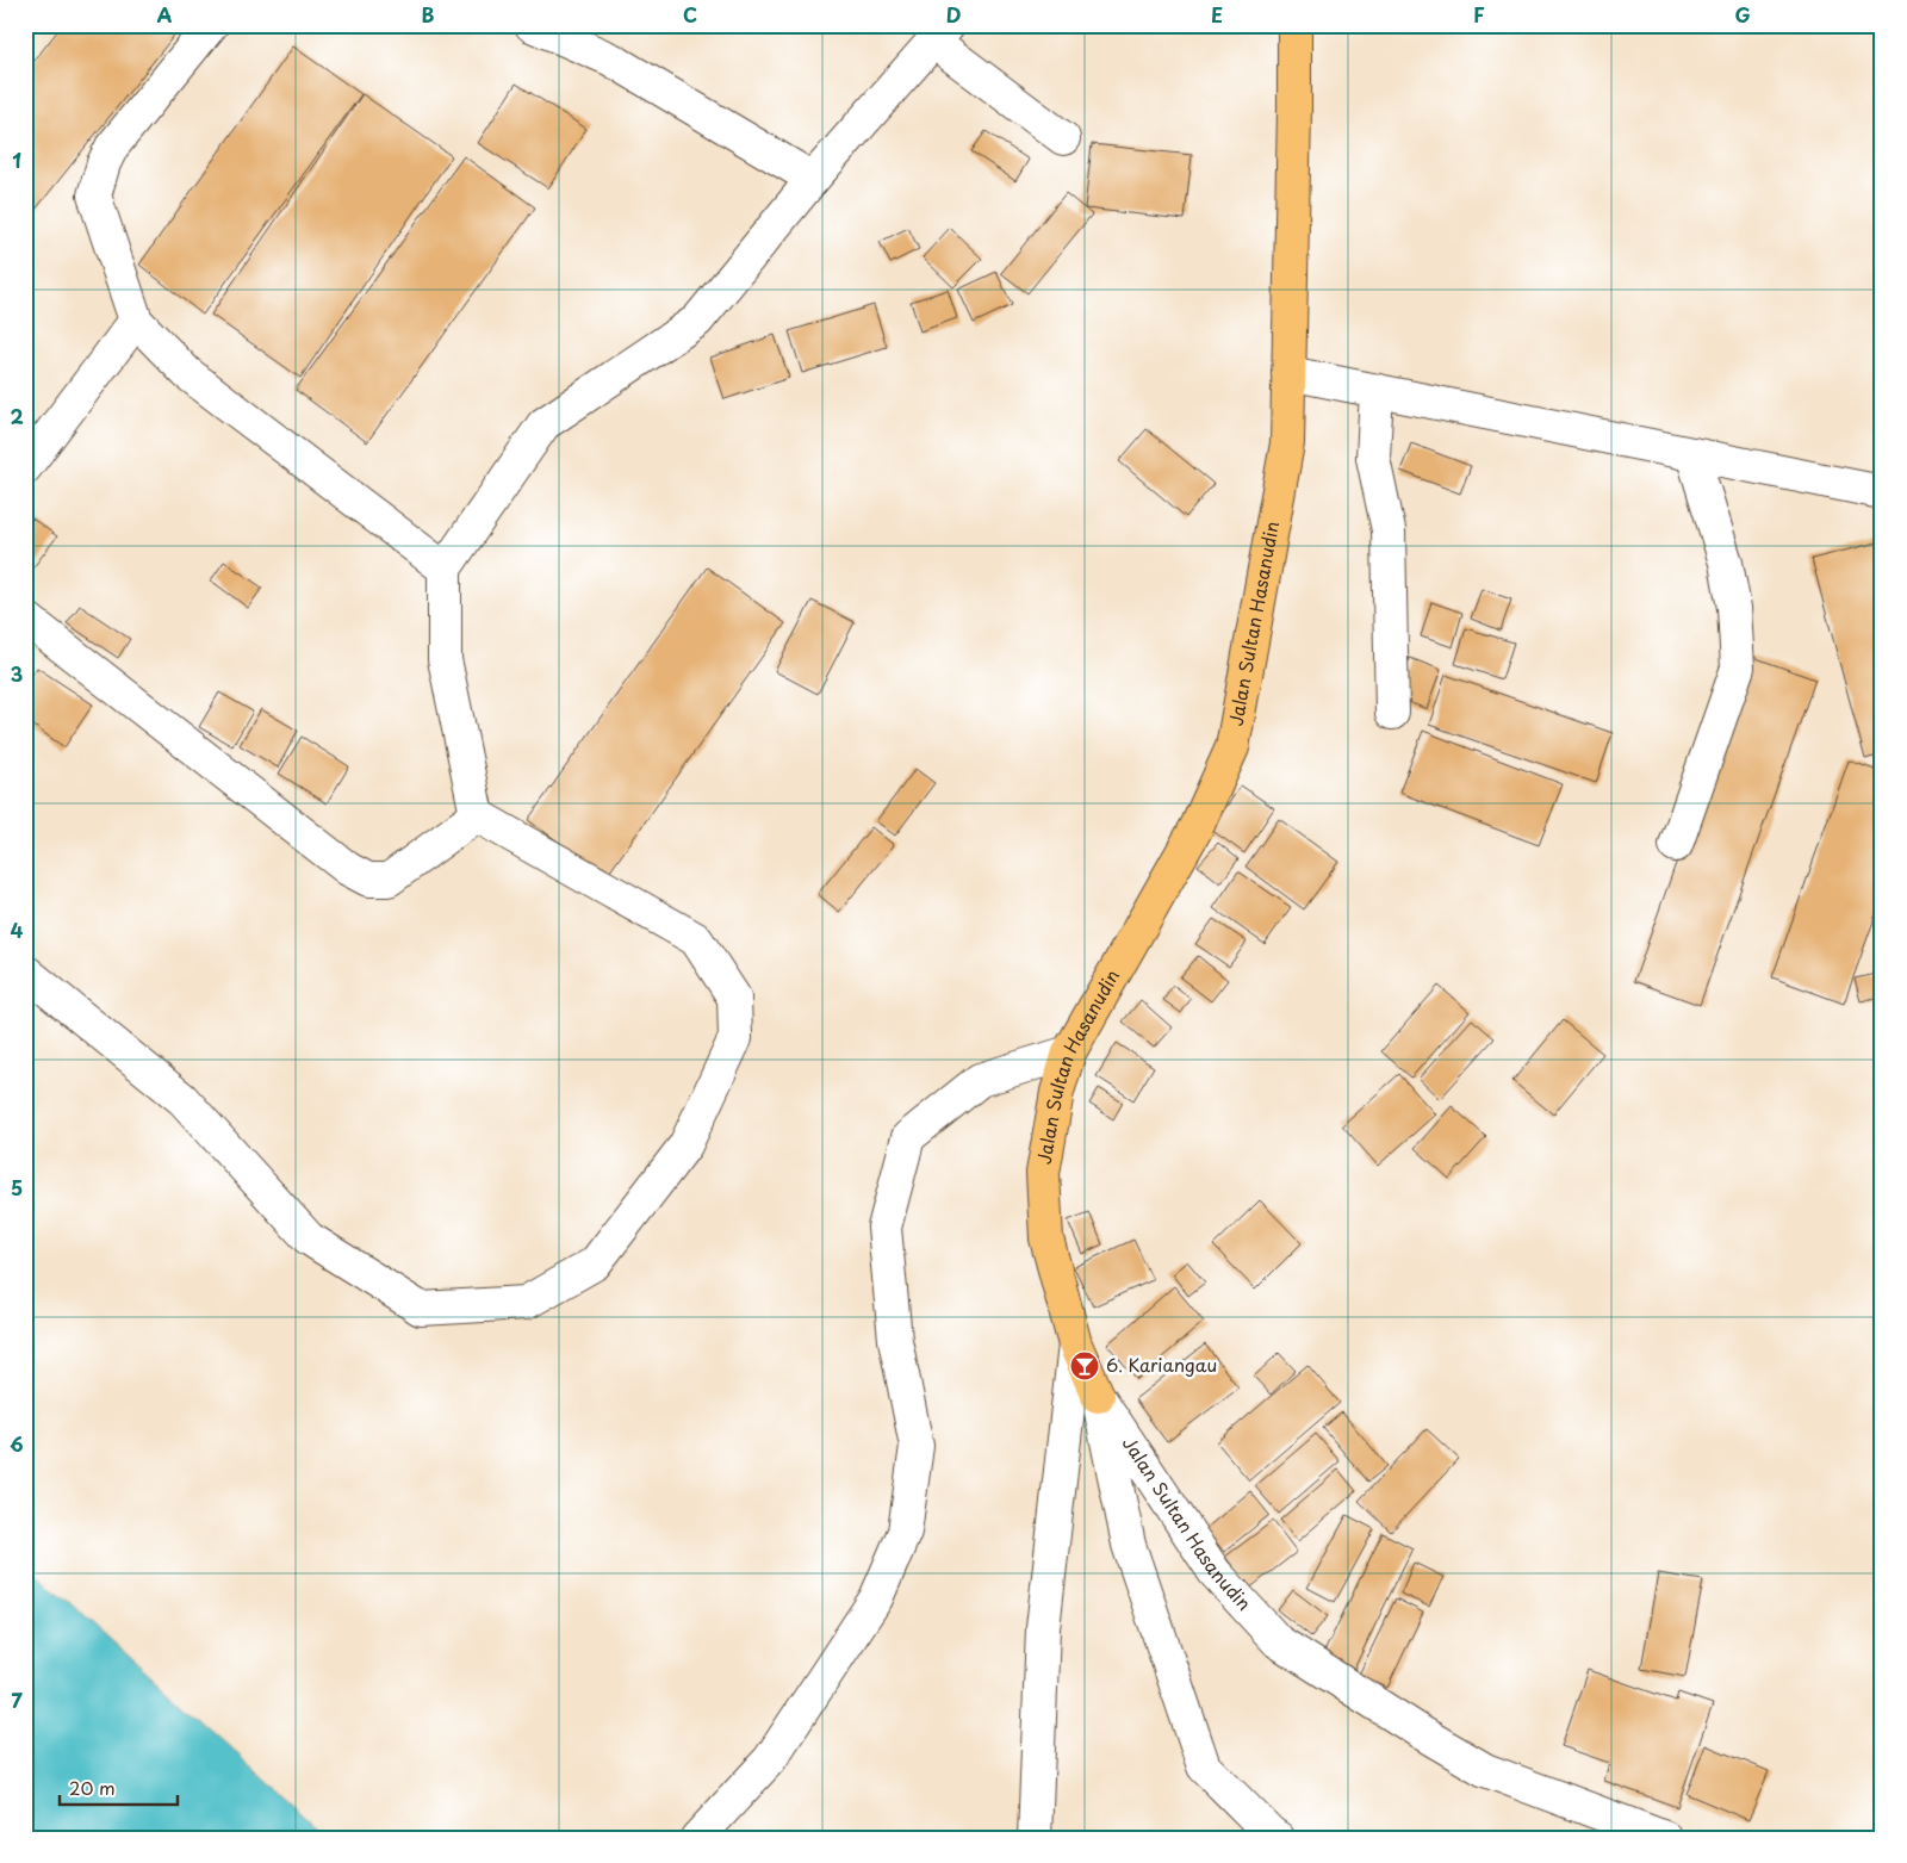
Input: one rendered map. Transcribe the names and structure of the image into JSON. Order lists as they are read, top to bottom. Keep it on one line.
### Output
{"streets":{"main road":["Jalan Sultan Hasanudin"]},"places":{"bar":["6. Kariangau"]},"scale_bar":"20 m","grid":{"columns":["A","B","C","D","E","F","G"],"rows":["1","2","3","4","5","6","7"]}}
